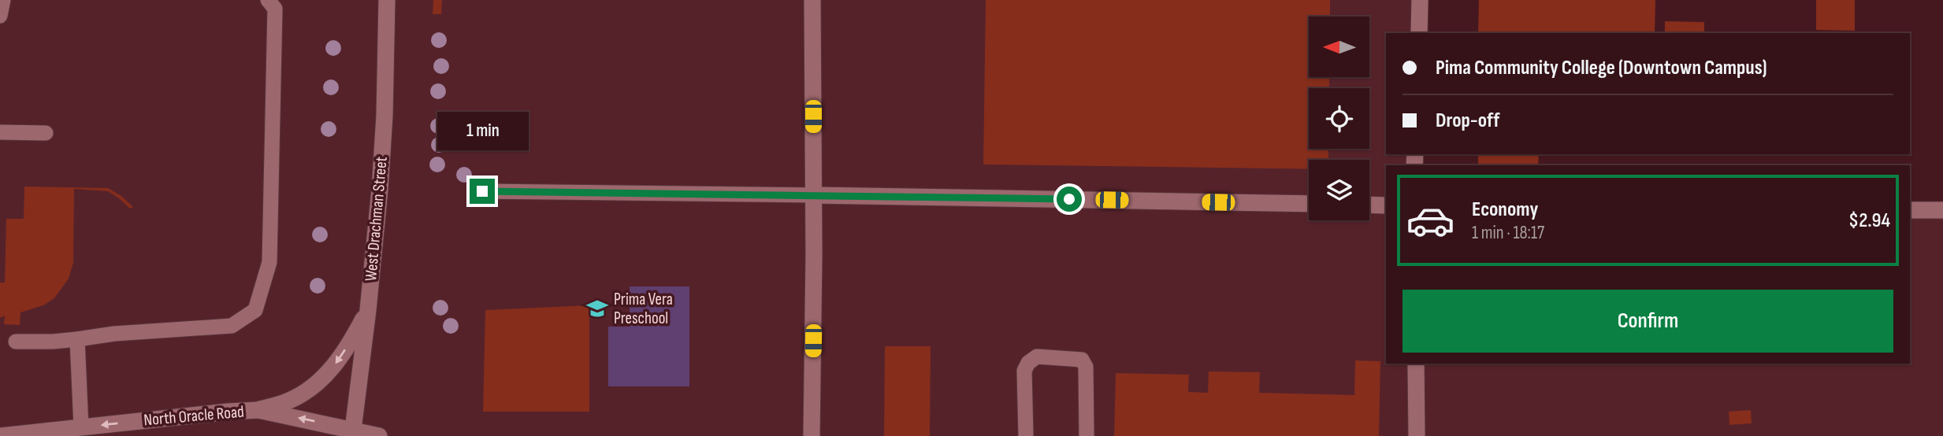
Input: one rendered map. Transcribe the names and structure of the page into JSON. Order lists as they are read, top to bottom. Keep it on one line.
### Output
{"streets":{"street":["West Drachman Street","North Oracle Road"]},"crossings":[["West Drachman Street","North Oracle Road"]],"one_way":["North Oracle Road"],"places":{"school or university":["Prima Vera Preschool"]},"north":"left","page":{"banner":["Pima Community College (Downtown Campus)","Drop-off"],"bubble":"1 min","list":[{"name":"Economy","note":"1 min · 18:17","value":"$2.94"}],"buttons":"Confirm"}}
